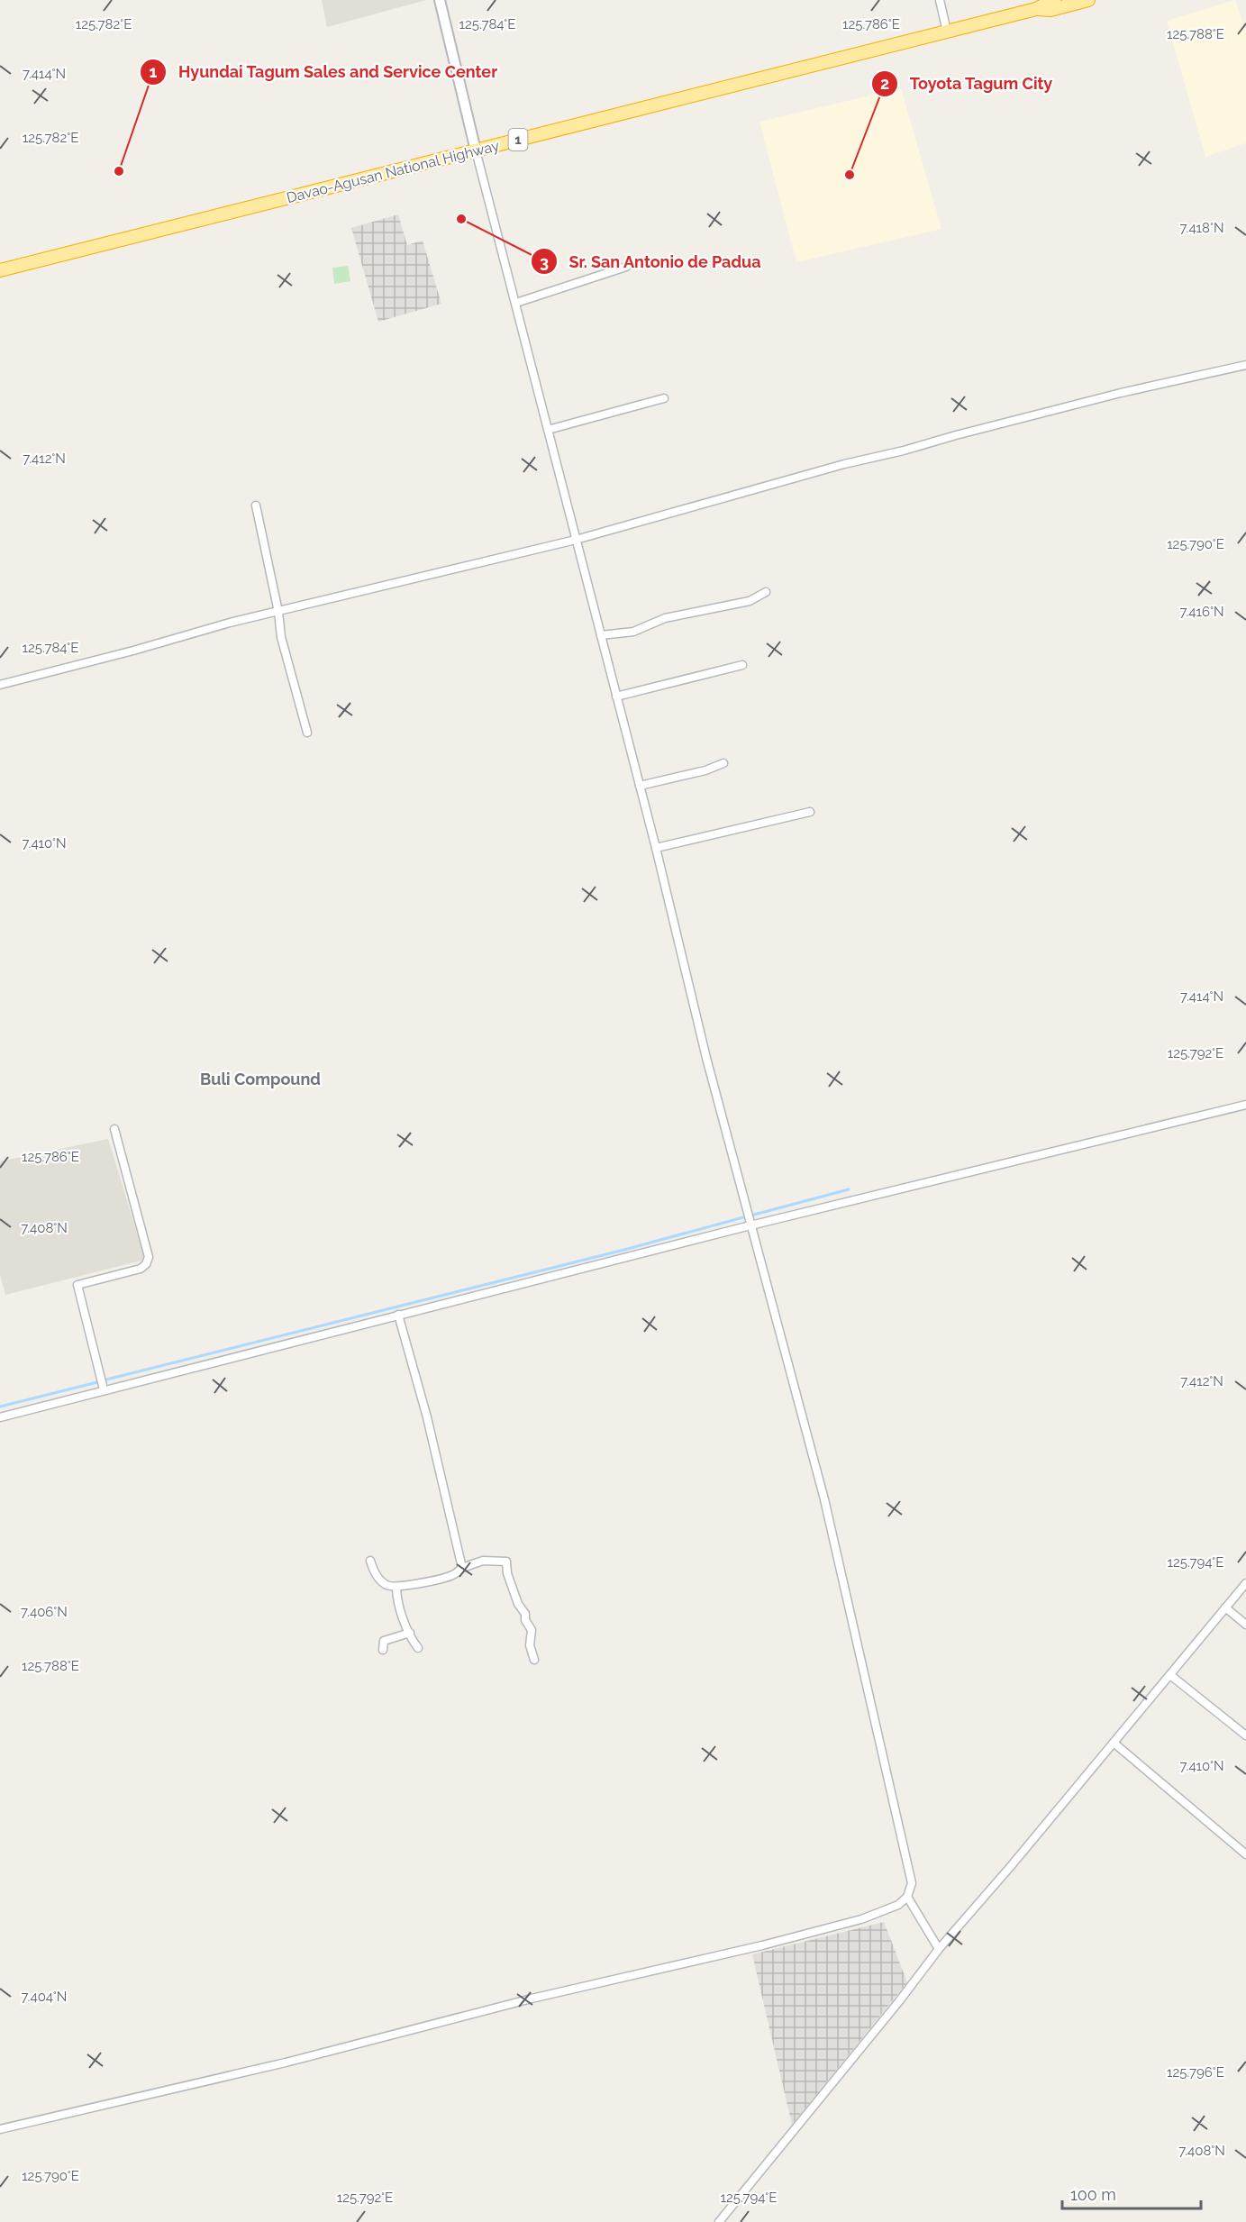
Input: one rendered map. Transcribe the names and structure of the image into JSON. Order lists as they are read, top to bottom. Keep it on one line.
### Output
{"streets":{"highway":["1","Davao-Agusan National Highway"]},"districts":["Buli Compound"],"places":["Hyundai Tagum Sales and Service Center","Toyota Tagum City","Sr. San Antonio de Padua"],"scale_bar":"100 m","coordinates":["125.782°E","125.784°E","125.786°E","125.788°E","7.414°N","7.418°N","7.412°N","125.790°E","7.416°N","7.410°N","125.792°E","7.408°N","125.794°E","7.406°N","7.404°N","125.796°E"]}
